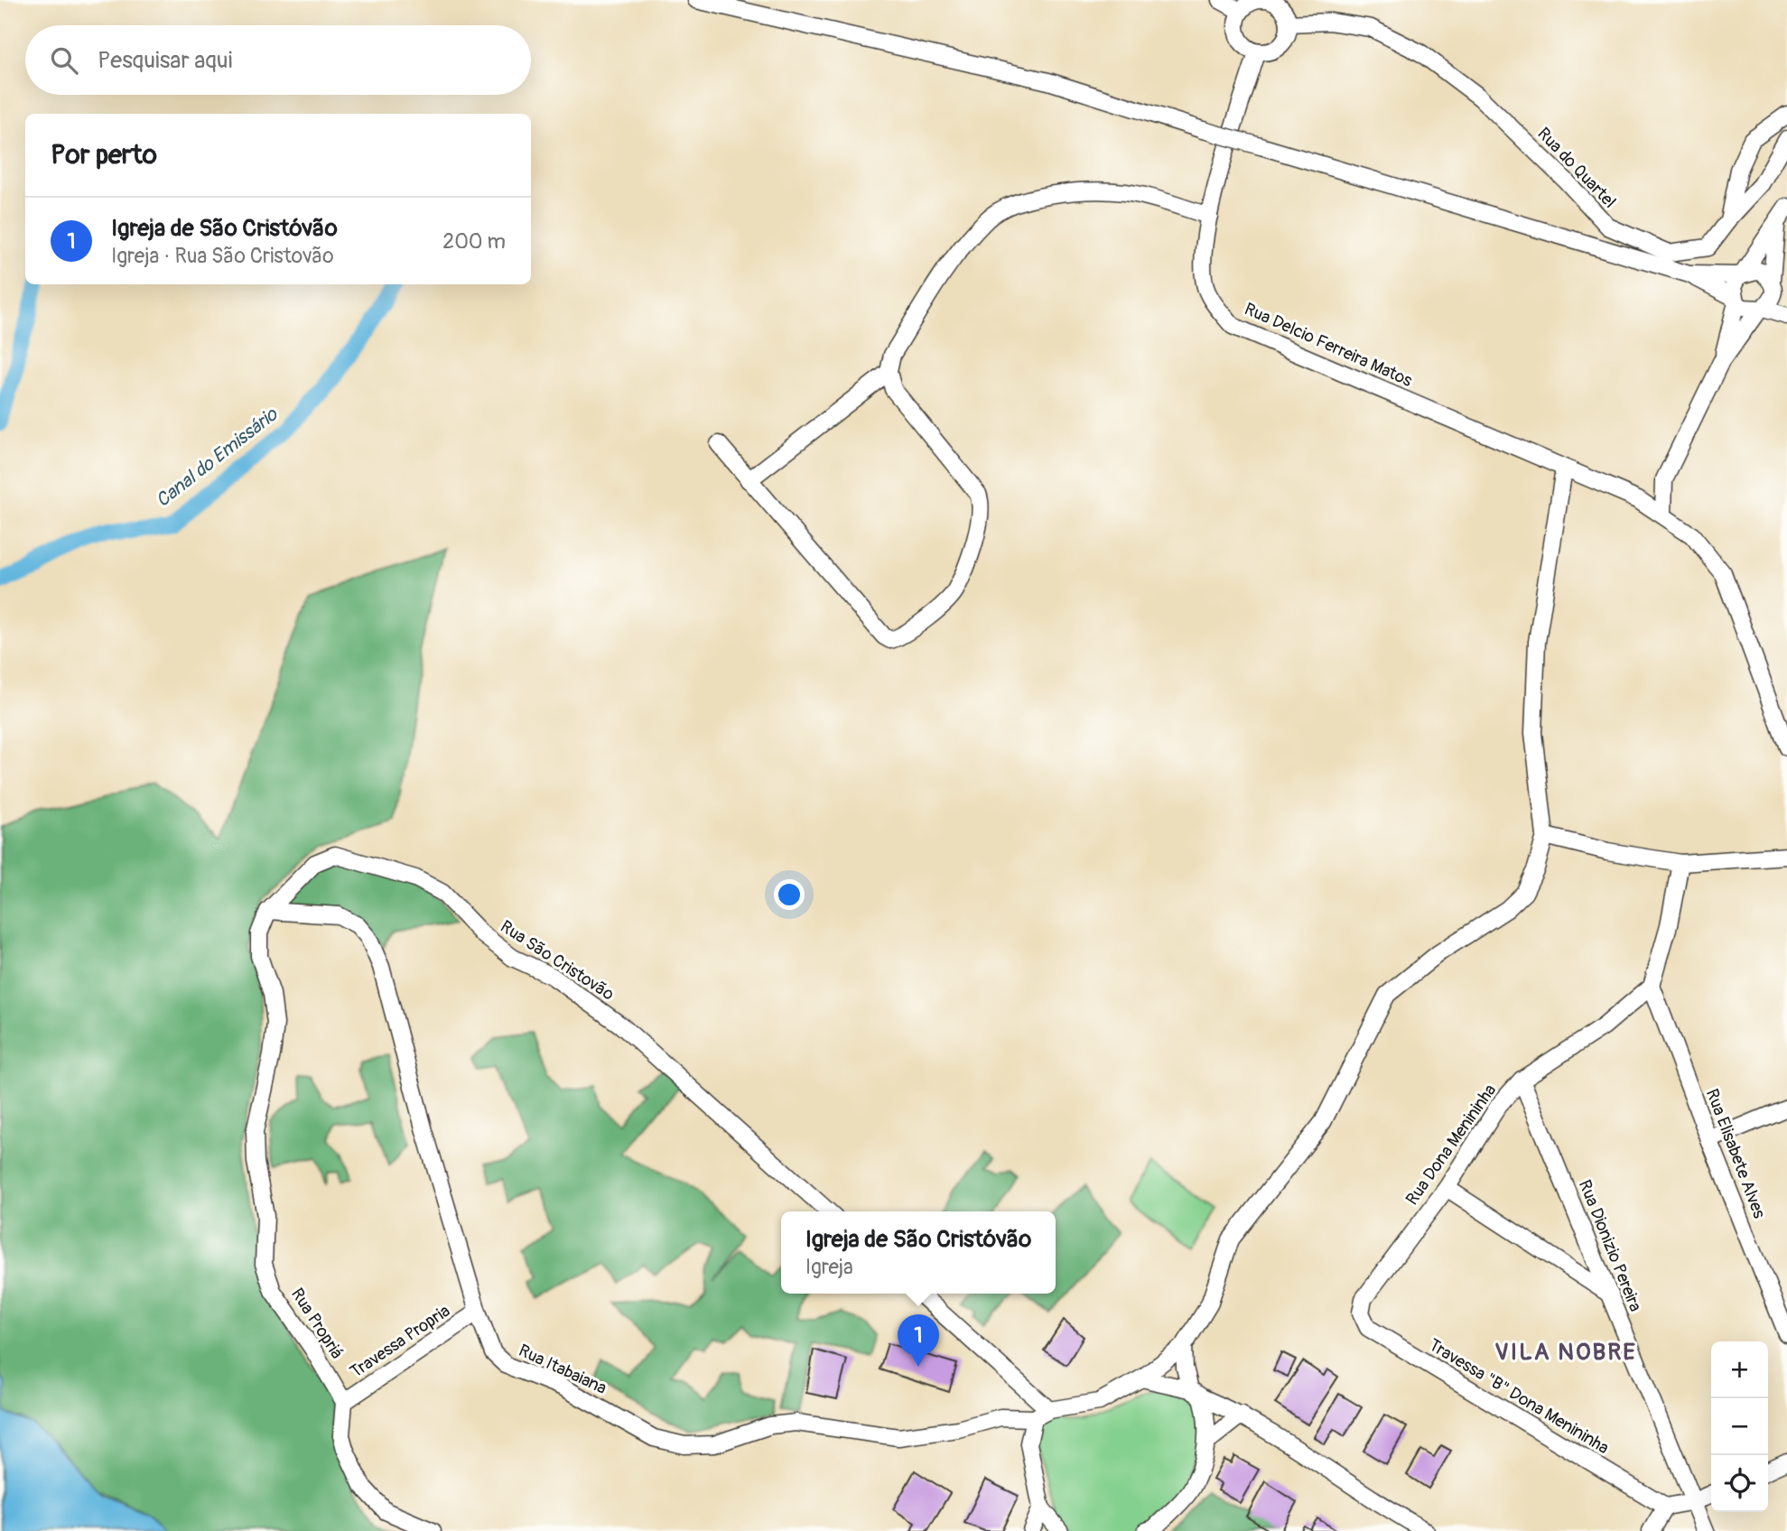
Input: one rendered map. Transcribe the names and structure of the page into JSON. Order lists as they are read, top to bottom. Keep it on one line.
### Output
{"streets":{"street":["Rua do Quartel","Rua Delcio Ferreira Matos","Rua São Cristovão","Rua Dona Menininha","Rua Elisabete Alves","Rua Dionizio Pereira","Rua Propriá","Travessa Propria","Rua Itabaiana","Travessa \"B\" Dona Menininha"]},"crossings":[["Rua do Quartel","Rua Delcio Ferreira Matos"],["Rua São Cristovão","Rua Propriá"],["Rua São Cristovão","Rua Itabaiana"],["Rua Dona Menininha","Rua Elisabete Alves"],["Rua Dona Menininha","Rua Dionizio Pereira"],["Rua Dona Menininha","Travessa \"B\" Dona Menininha"],["Rua Propriá","Travessa Propria"],["Rua Propriá","Rua Itabaiana"],["Travessa Propria","Rua Itabaiana"]],"districts":["VILA NOBRE"],"water":["Canal do Emissário"],"page":{"search":"Pesquisar aqui","heading":"Por perto","list":[{"mark":"1","name":"Igreja de São Cristóvão","note":"Igreja · Rua São Cristovão","value":"200 m"}],"popup":["Igreja de São Cristóvão","Igreja"],"pins":"1","map_buttons":["+","−"]}}
